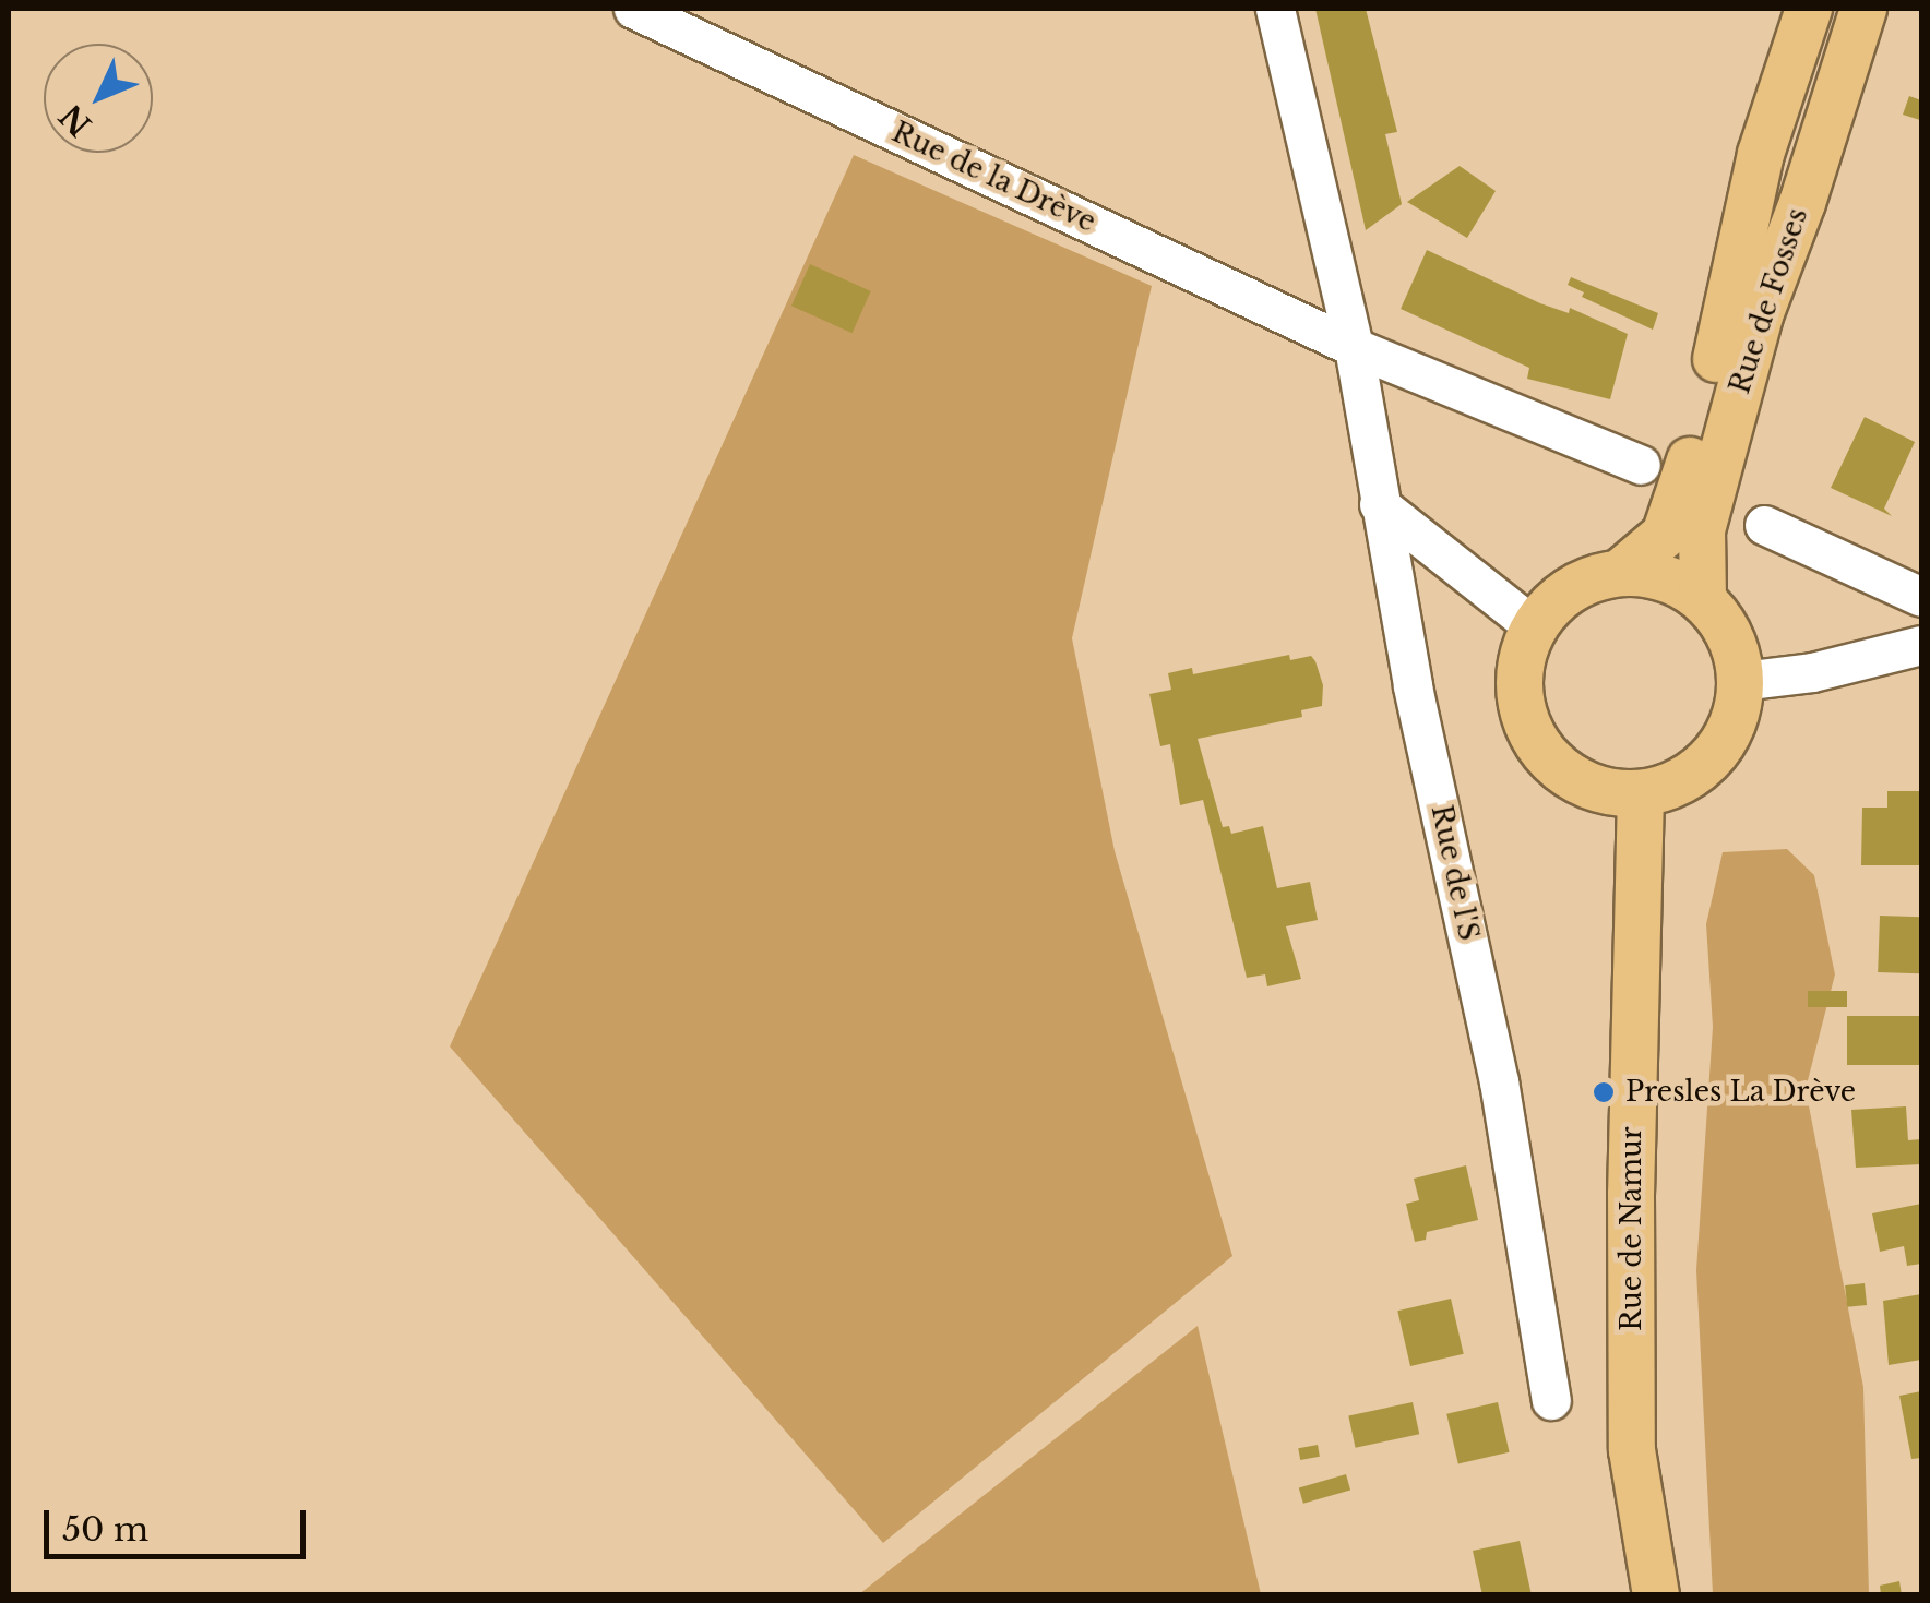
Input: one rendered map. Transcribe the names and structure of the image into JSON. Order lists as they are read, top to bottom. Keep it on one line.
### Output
{"streets":{"main road":["Rue de Fosses","Rue de Namur"],"street":["Rue de la Drève","Rue de l'S"]},"crossings":[["Rue de la Drève","Rue de l'S"],["Rue de Fosses","Rue de Namur"]],"places":["Presles La Drève"],"scale_bar":"50 m","north":"bottom left"}
